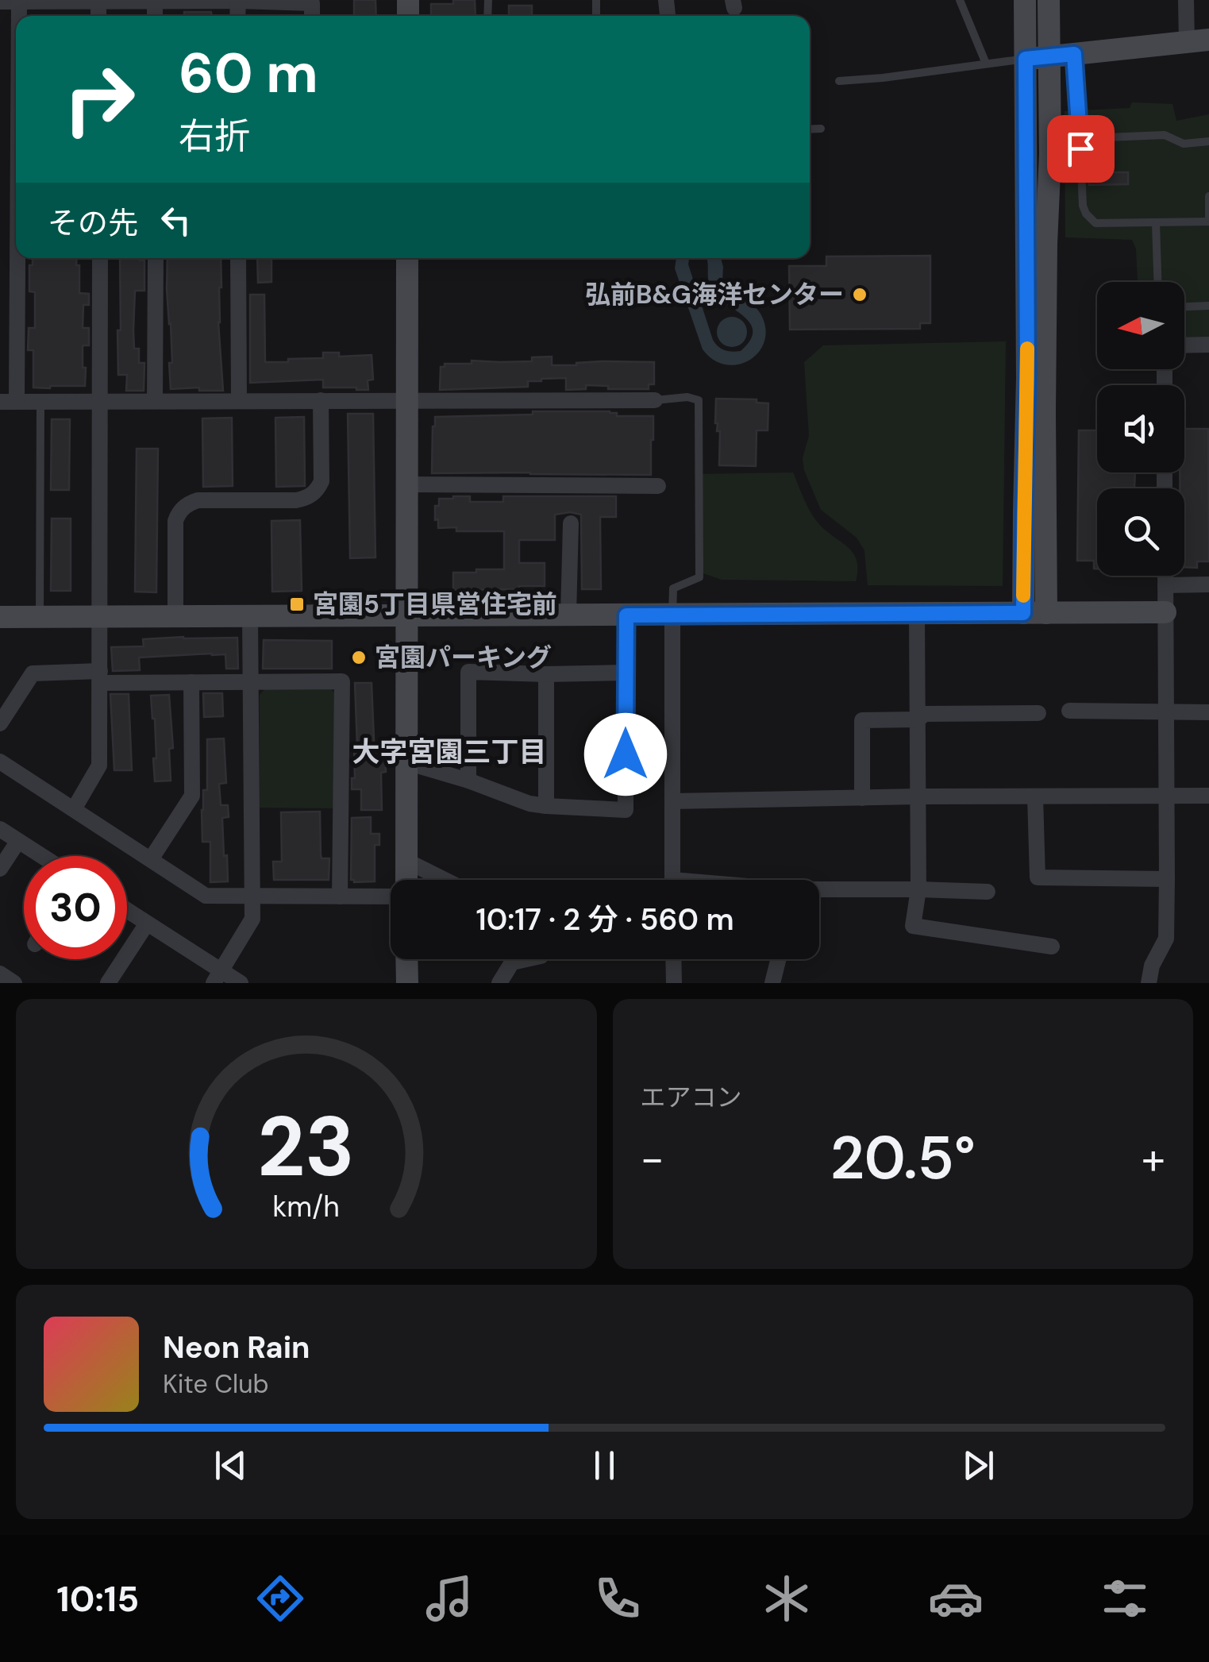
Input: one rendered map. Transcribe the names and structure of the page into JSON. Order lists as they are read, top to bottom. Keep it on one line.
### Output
{"districts":["大字宮園三丁目"],"places":{"other":["弘前B&G海洋センター","宮園パーキング"],"transit":["宮園5丁目県営住宅前"]},"north":"left","page":{"turn":["60 m","右折"],"then":"その先","limit":"30","trip":"10:17 · 2 分 · 560 m","tile":"エアコン","heat":["−","20.5°","+"],"song":["Neon Rain","Kite Club"],"tabs":"10:15","gauge":["23","km/h"]}}
